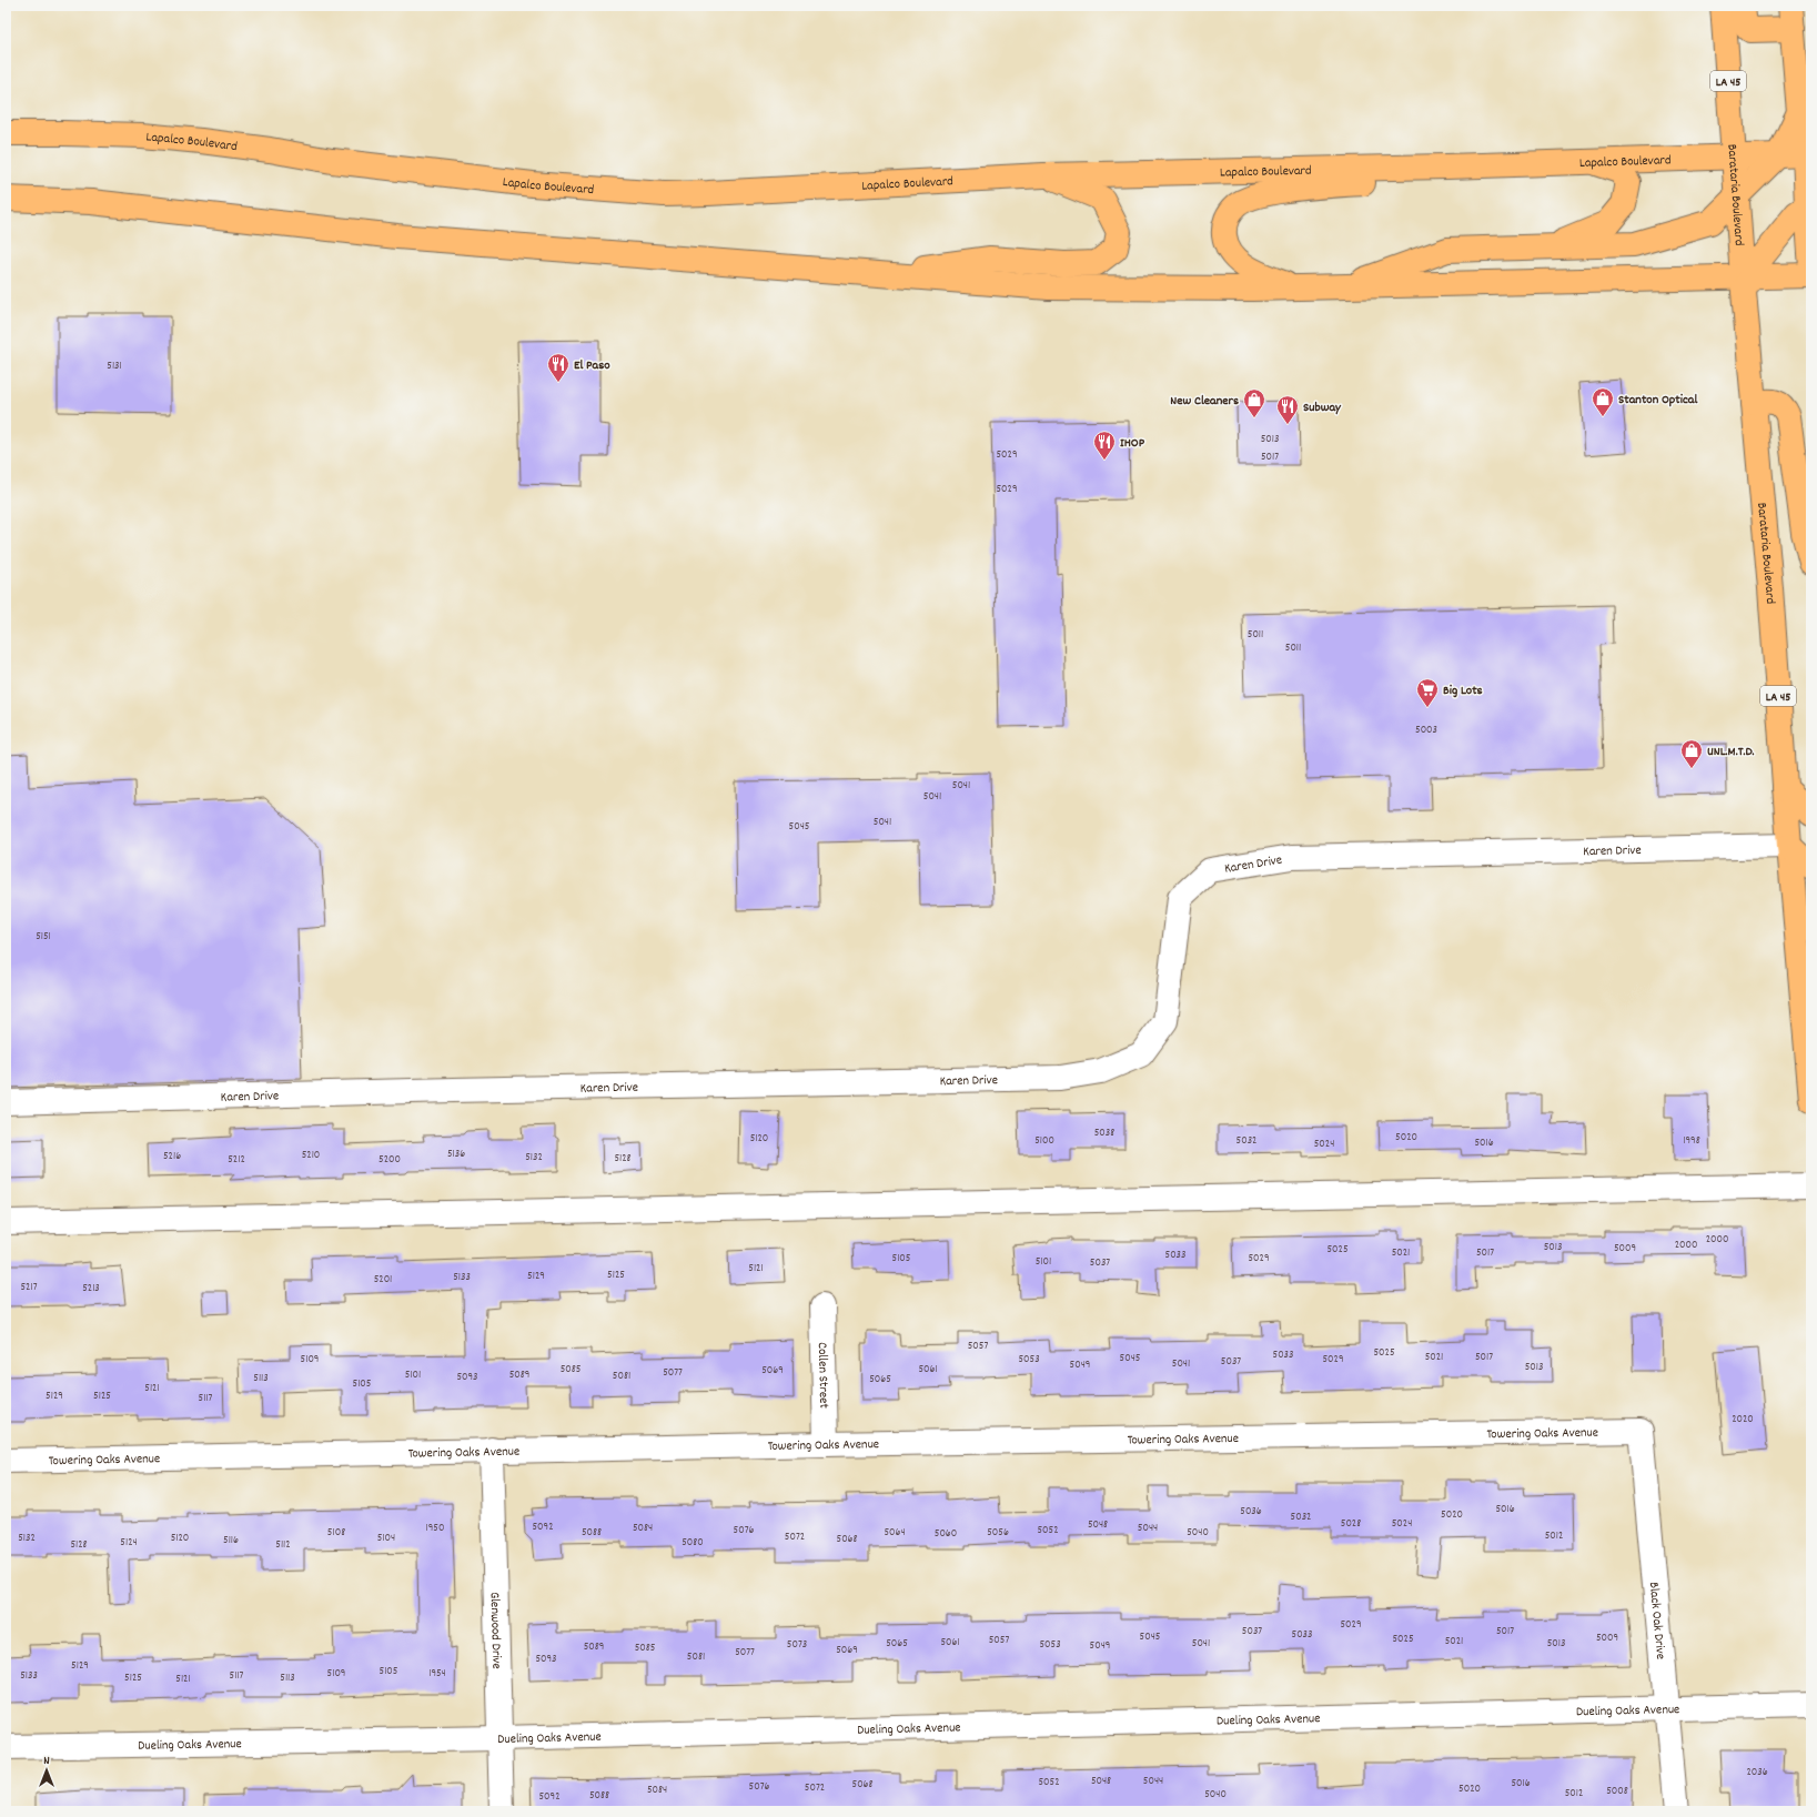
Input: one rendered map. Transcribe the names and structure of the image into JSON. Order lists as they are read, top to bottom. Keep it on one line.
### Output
{"streets":{"main road":["LA 45","Lapalco Boulevard","Barataria Boulevard"],"street":["Karen Drive","Collen Street","Towering Oaks Avenue","Black Oak Drive","Glenwood Drive","Dueling Oaks Avenue"]},"crossings":[["Lapalco Boulevard","Barataria Boulevard"],["Barataria Boulevard","Karen Drive"],["Collen Street","Towering Oaks Avenue"],["Towering Oaks Avenue","Black Oak Drive"],["Towering Oaks Avenue","Glenwood Drive"],["Black Oak Drive","Dueling Oaks Avenue"],["Glenwood Drive","Dueling Oaks Avenue"]],"places":{"restaurant":["El Paso","Subway","IHOP"],"shop":["Stanton Optical","New Cleaners","UNL.M.T.D."],"supermarket":["Big Lots"]},"house_numbers":["5131","5013","5029","5017","5029","5011","5011","5003","5041","5041","5041","5045","5151","5038","5020","5120","5100","5032","1998","5016","5024","5136","5210","5216","5132","5128","5212","5200","2000","2000","5013","5009","5025","5021","5017","5033","5105","5029","5101","5037","5121","5125","5129","5133","5201","5217","5213","5057","5025","5033","5021","5017","5045","5109","5053","5029","5037","5041","5049","5013","5085","5061","5069","5077","5101","5089","5081","5093","5113","5065","5105","5121","5129","5125","5117","2020","5016","5036","5020","5032","5028","5024","5048","5092","1950","5084","5044","5076","5052","5108","5088","5064","5056","5040","5060","5012","5072","5132","5120","5104","5068","5116","5124","5080","5128","5112","5029","5037","5017","5033","5045","5009","5025","5057","5021","5061","5065","5041","5013","5073","5053","5049","5089","5085","5069","5077","5081","5093","5129","5105","5109","1954","5133","5117","5125","5113","5121","2036","5048","5044","5052","5016","5068","5076","5072","5020","5084","5008","5012","5040","5088","5092"],"north":"top"}
